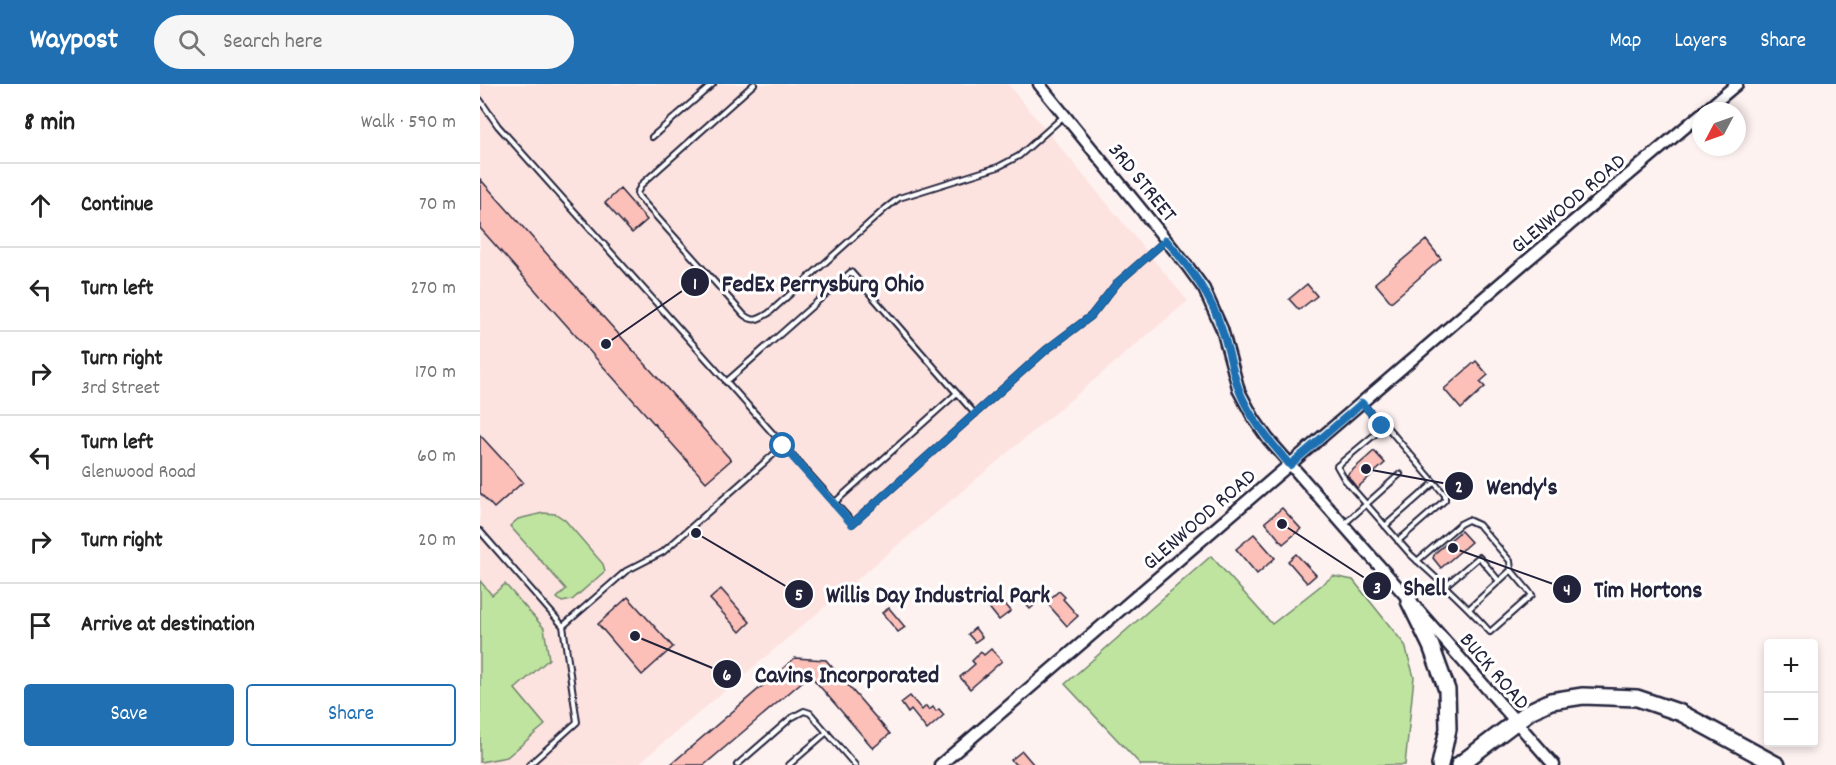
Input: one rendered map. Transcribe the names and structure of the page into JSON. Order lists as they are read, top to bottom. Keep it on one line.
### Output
{"streets":{"street":["3RD STREET","GLENWOOD ROAD","BUCK ROAD"]},"crossings":[["3RD STREET","GLENWOOD ROAD"],["3RD STREET","BUCK ROAD"],["GLENWOOD ROAD","BUCK ROAD"]],"places":["FedEx Perrysburg Ohio","Wendy's","Shell","Willis Day Industrial Park","Tim Hortons","Cavins Incorporated"],"north":"bottom left","page":{"header":"Waypost","search":"Search here","nav":["Map","Layers","Share"],"heading":["8 min","Walk · 590 m"],"list":[["Continue","70 m"],["Turn left","270 m"],["Turn right","3rd Street","170 m"],["Turn left","Glenwood Road","60 m"],["Turn right","20 m"],"Arrive at destination"],"map_buttons":["+","−"],"buttons":["Save","Share"]}}
